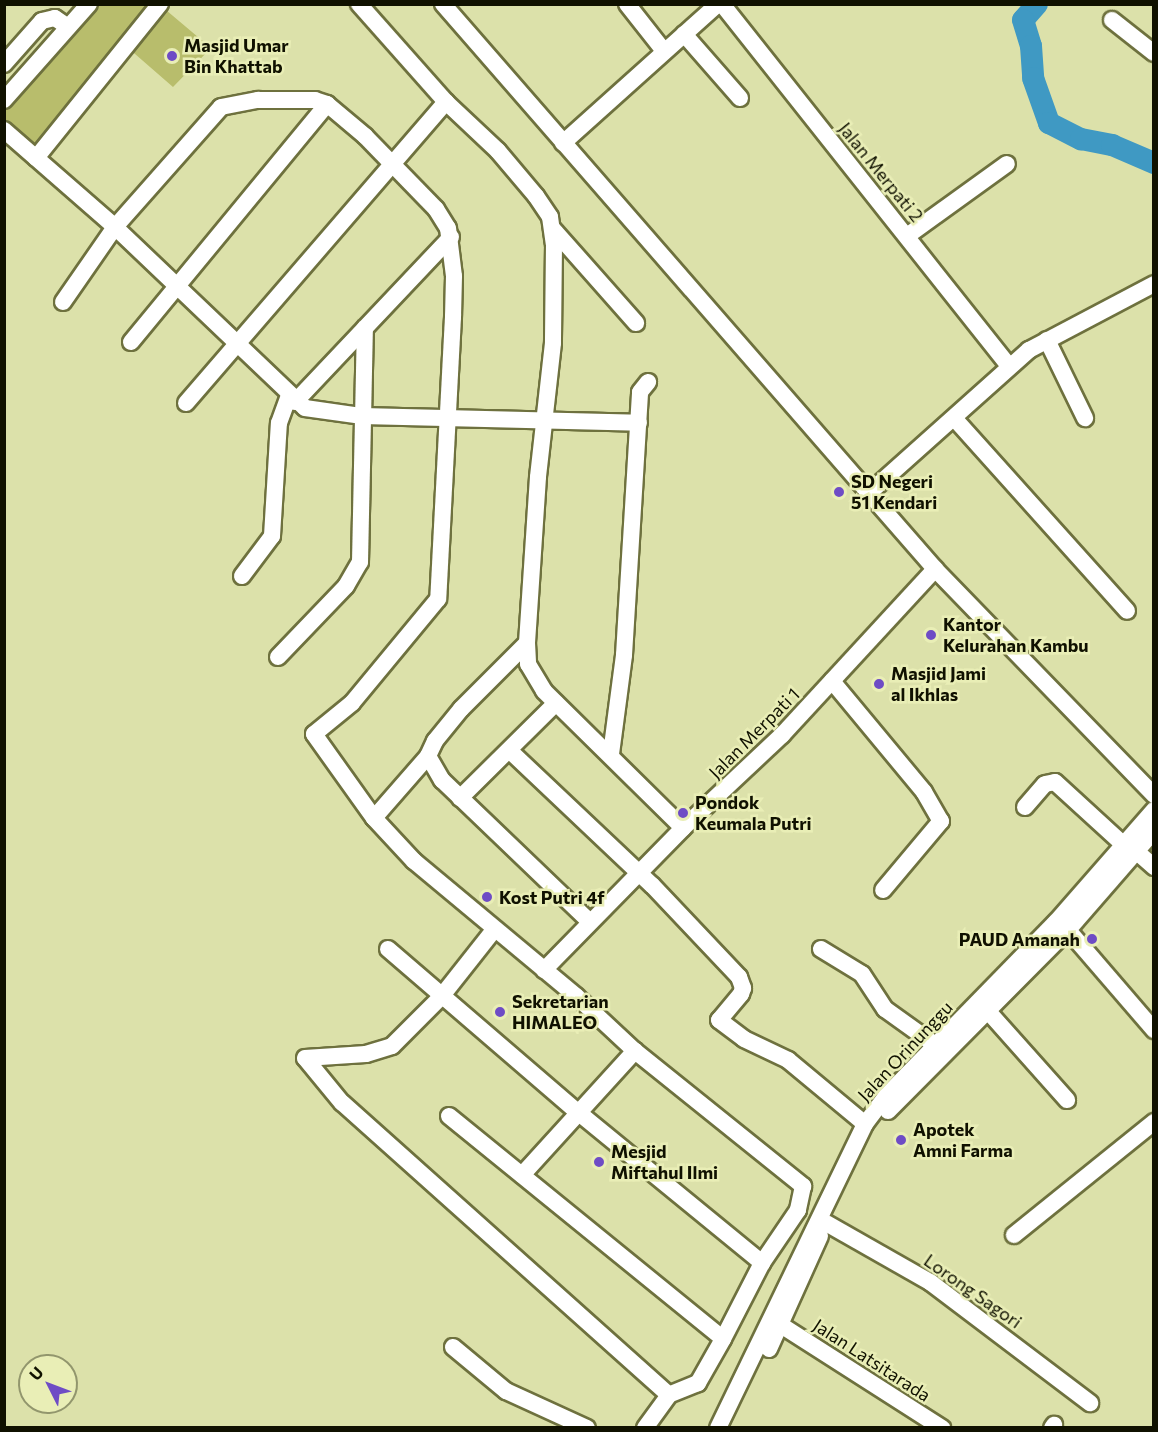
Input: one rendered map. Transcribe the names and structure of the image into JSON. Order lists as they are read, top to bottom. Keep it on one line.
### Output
{"streets":{"street":["Jalan Merpati 2","Jalan Merpati 1","Jalan Orinunggu","Lorong Sagori","Jalan Latsitarada"]},"crossings":[["Jalan Orinunggu","Lorong Sagori"],["Jalan Orinunggu","Jalan Latsitarada"]],"places":["Masjid Umar Bin Khattab","SD Negeri 51 Kendari","Kantor Kelurahan Kambu","Masjid Jami al Ikhlas","Pondok Keumala Putri","Kost Putri 4f","PAUD Amanah","Sekretarian HIMALEO","Apotek Amni Farma","Mesjid Miftahul Ilmi"],"north":"top left"}
